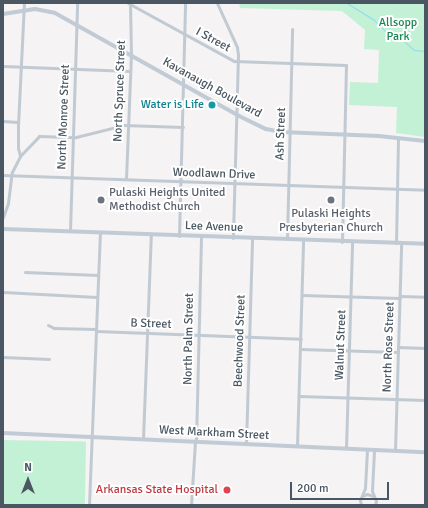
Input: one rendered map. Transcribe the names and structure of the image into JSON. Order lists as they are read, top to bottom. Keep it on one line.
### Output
{"streets":{"street":["I Street","Kavanaugh Boulevard","North Spruce Street","North Monroe Street","Ash Street","Woodlawn Drive","Lee Avenue","B Street","North Palm Street","Beechwood Street","Walnut Street","North Rose Street","West Markham Street"]},"crossings":[["I Street","Kavanaugh Boulevard"],["I Street","North Spruce Street"],["I Street","Ash Street"],["Kavanaugh Boulevard","North Spruce Street"],["Kavanaugh Boulevard","North Monroe Street"],["Kavanaugh Boulevard","Ash Street"],["Kavanaugh Boulevard","North Rose Street"],["North Spruce Street","Woodlawn Drive"],["North Monroe Street","Woodlawn Drive"],["North Monroe Street","Lee Avenue"],["Ash Street","Woodlawn Drive"],["Ash Street","Lee Avenue"],["Woodlawn Drive","North Rose Street"],["Lee Avenue","North Palm Street"],["Lee Avenue","Beechwood Street"],["Lee Avenue","Walnut Street"],["Lee Avenue","North Rose Street"],["B Street","North Palm Street"],["B Street","Beechwood Street"],["North Palm Street","West Markham Street"],["Beechwood Street","West Markham Street"],["Walnut Street","West Markham Street"],["North Rose Street","West Markham Street"]],"parks":["Allsopp Park"],"places":["Water is Life","Pulaski Heights United Methodist Church","Pulaski Heights Presbyterian Church","Arkansas State Hospital"],"scale_bar":"200 m","north":"top"}
